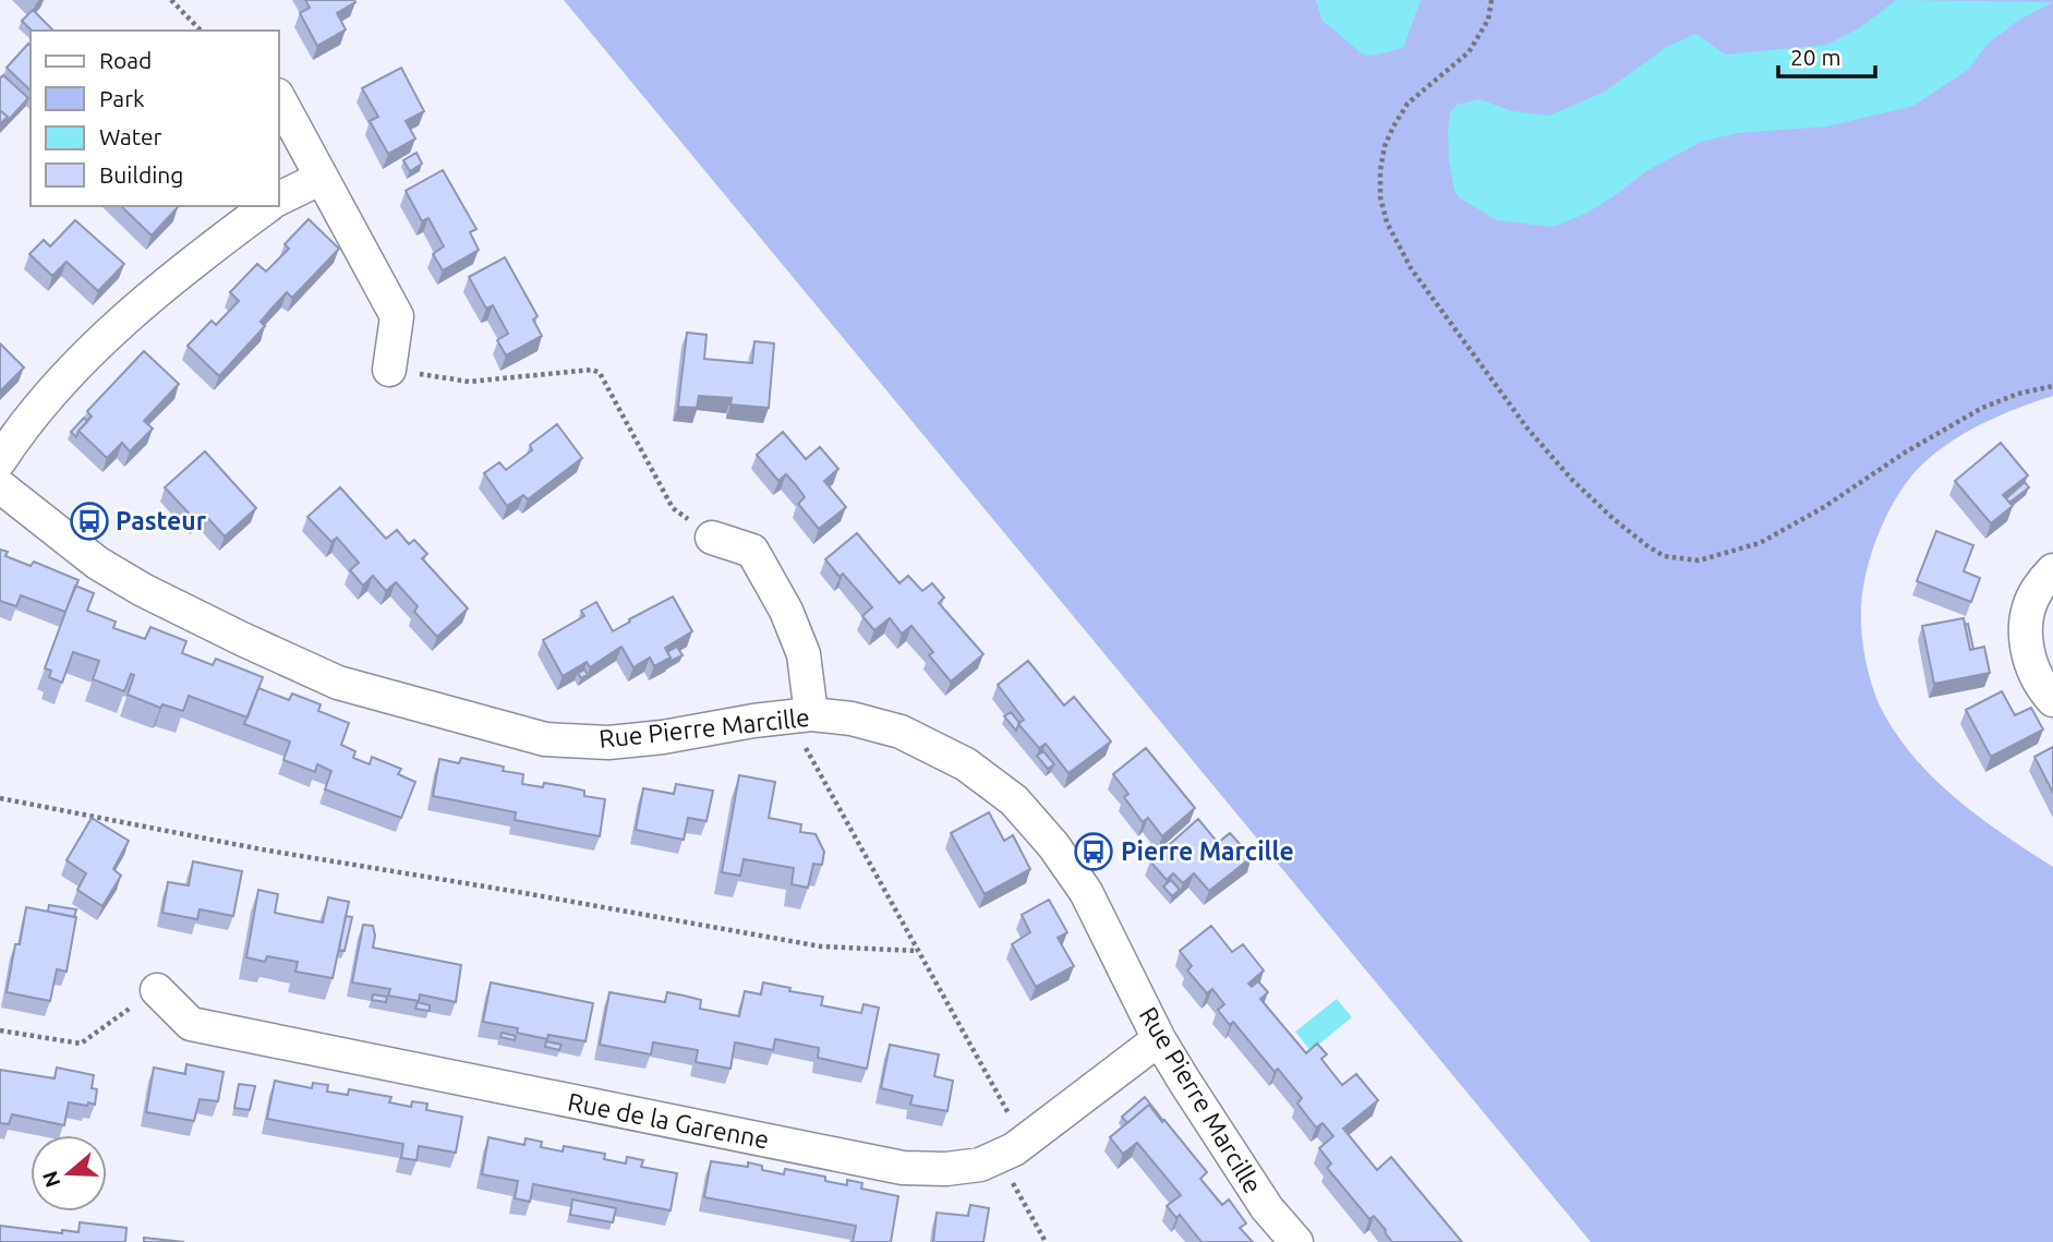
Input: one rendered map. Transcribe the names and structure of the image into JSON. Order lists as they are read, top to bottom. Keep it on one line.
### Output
{"streets":{"street":["Rue Pierre Marcille","Rue de la Garenne"]},"crossings":[["Rue Pierre Marcille","Rue de la Garenne"]],"places":{"bus stop":["Pasteur","Pierre Marcille"]},"legend":["Road","Park","Water","Building"],"scale_bar":"20 m","north":"left"}
